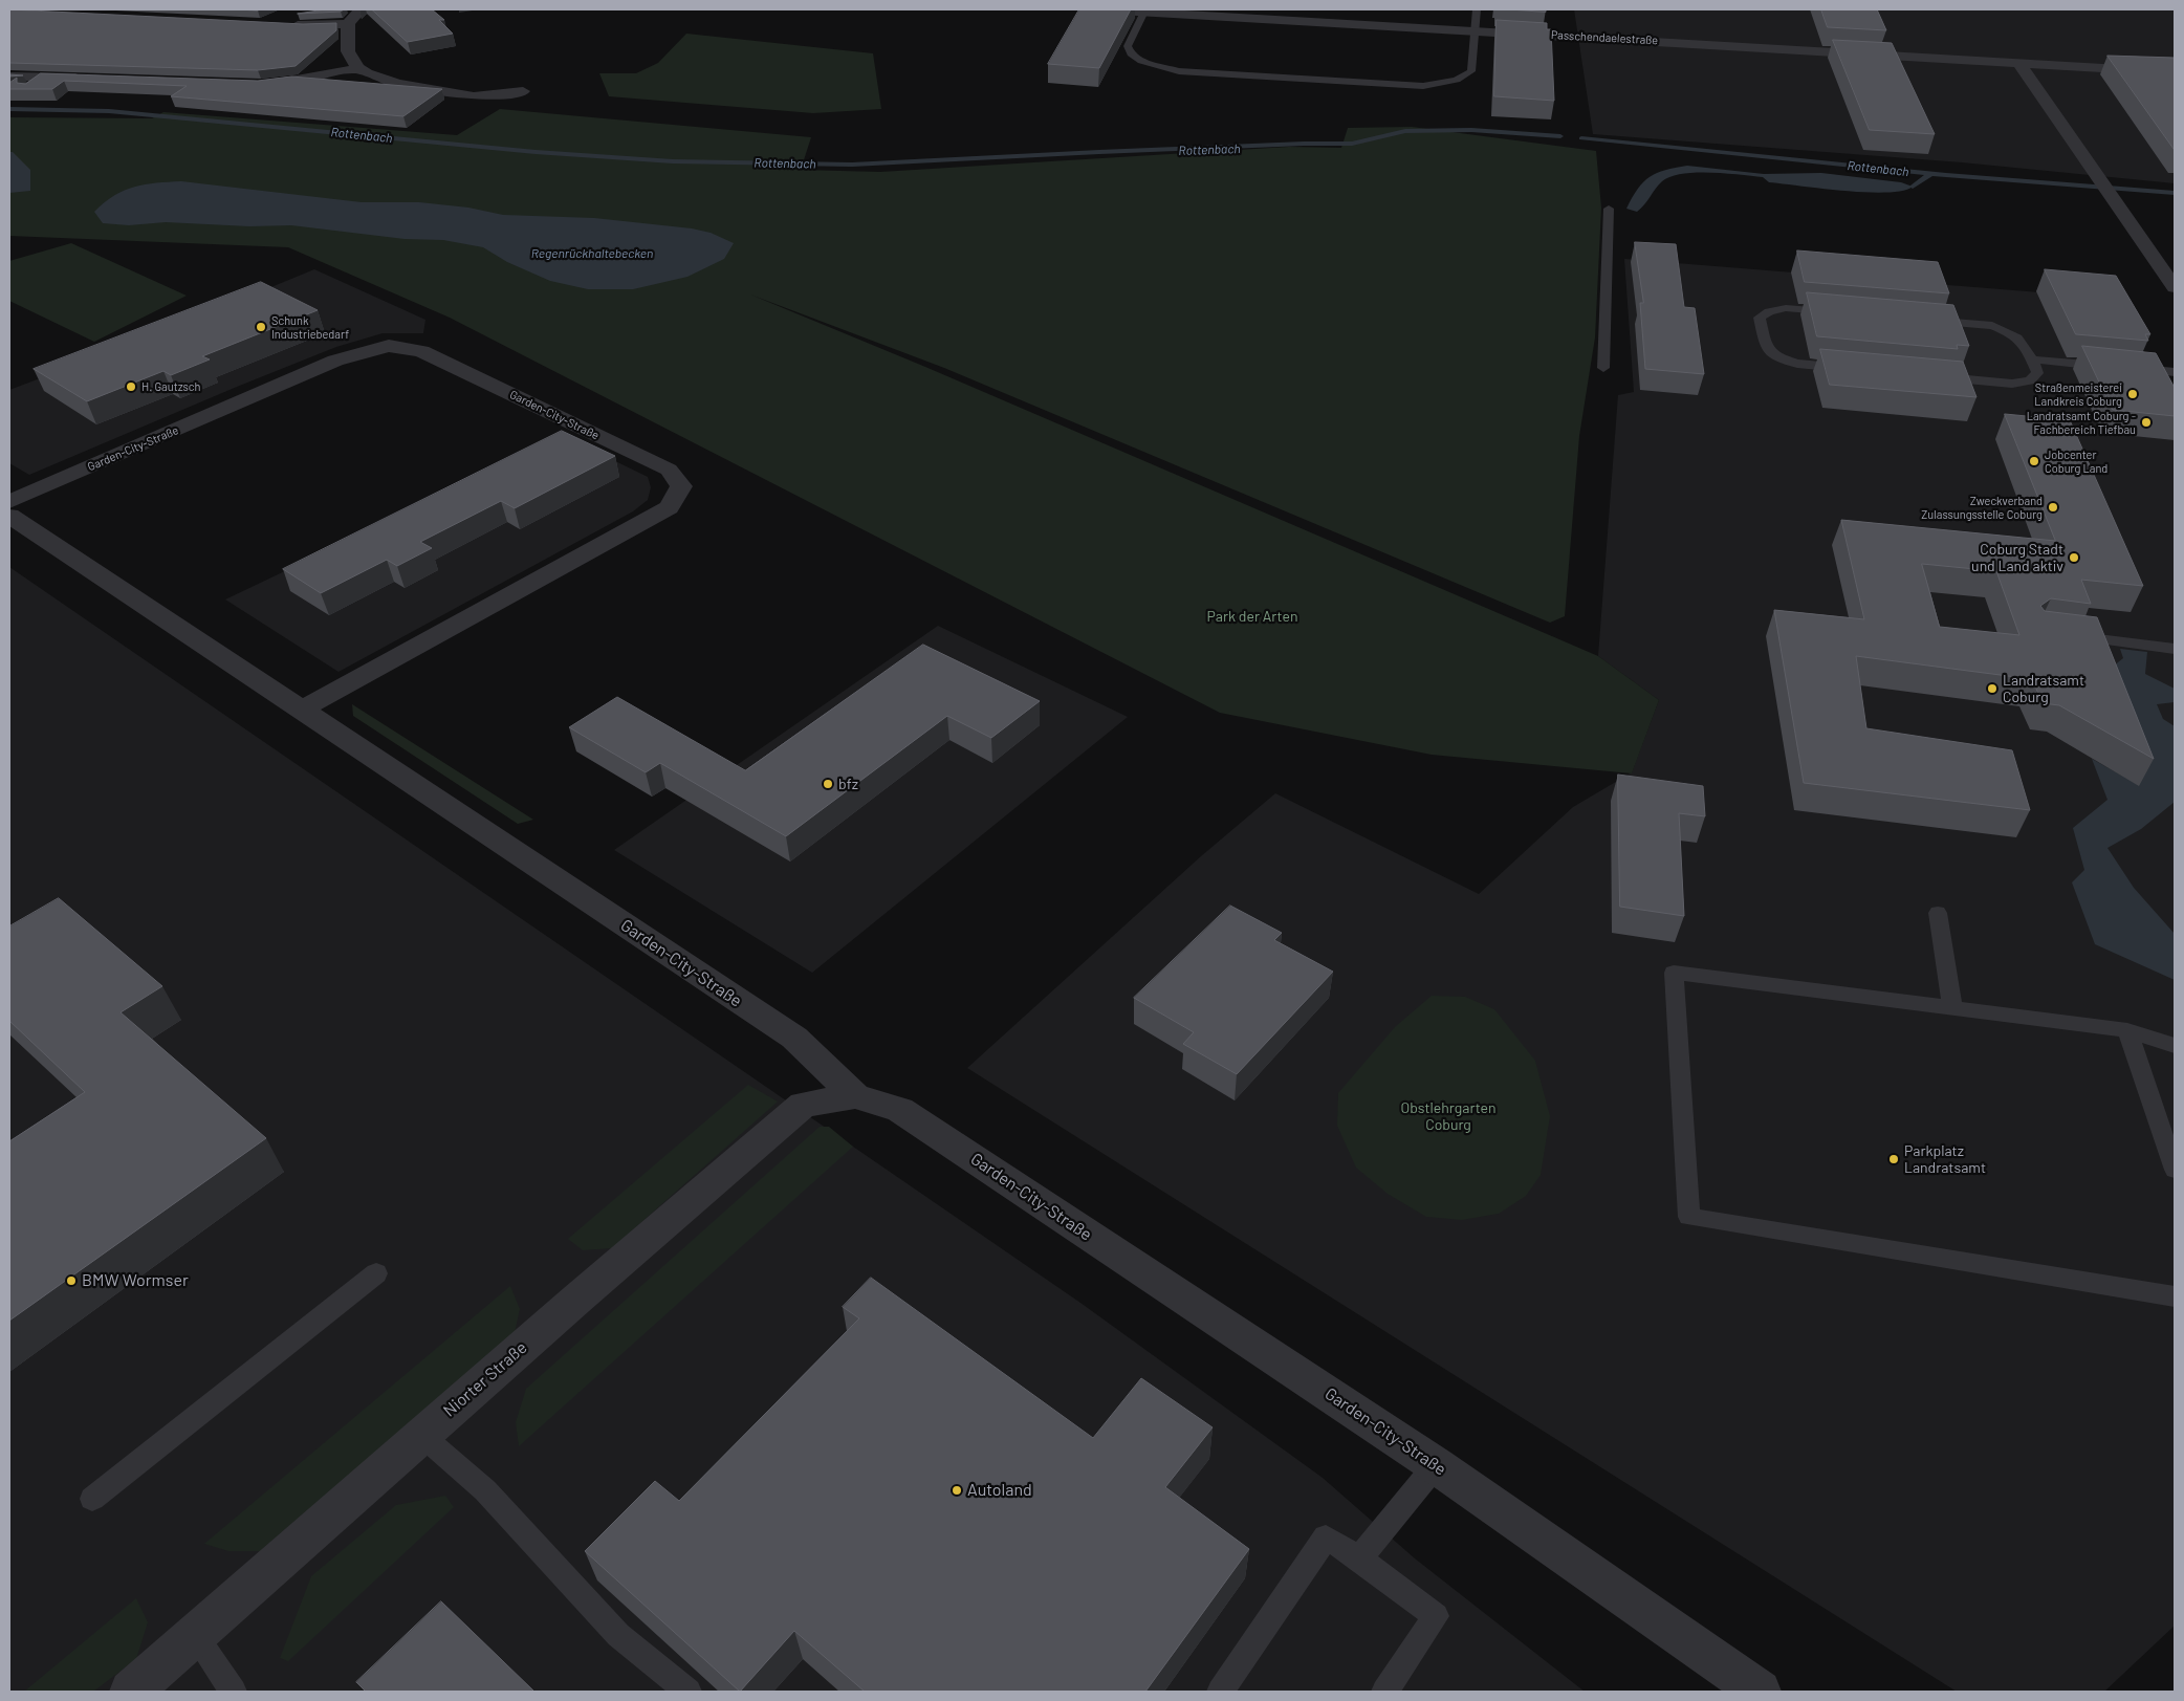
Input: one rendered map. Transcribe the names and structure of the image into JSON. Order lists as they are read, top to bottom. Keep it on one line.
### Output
{"streets":{"street":["Passchendaelestraße","Garden-City-Straße","Niorter Straße"]},"crossings":[["Garden-City-Straße","Niorter Straße"]],"water":["Rottenbach","Regenrückhaltebecken"],"parks":["Park der Arten","Obstlehrgarten Coburg"],"places":["Schunk Industriebedarf","H. Gautzsch","Straßenmeisterei Landkreis Coburg","Landratsamt Coburg - Fachbereich Tiefbau","Jobcenter Coburg Land","Zweckverband Zulassungsstelle Coburg","Coburg Stadt und Land aktiv","Landratsamt Coburg","bfz","Parkplatz Landratsamt","BMW Wormser","Autoland"]}
